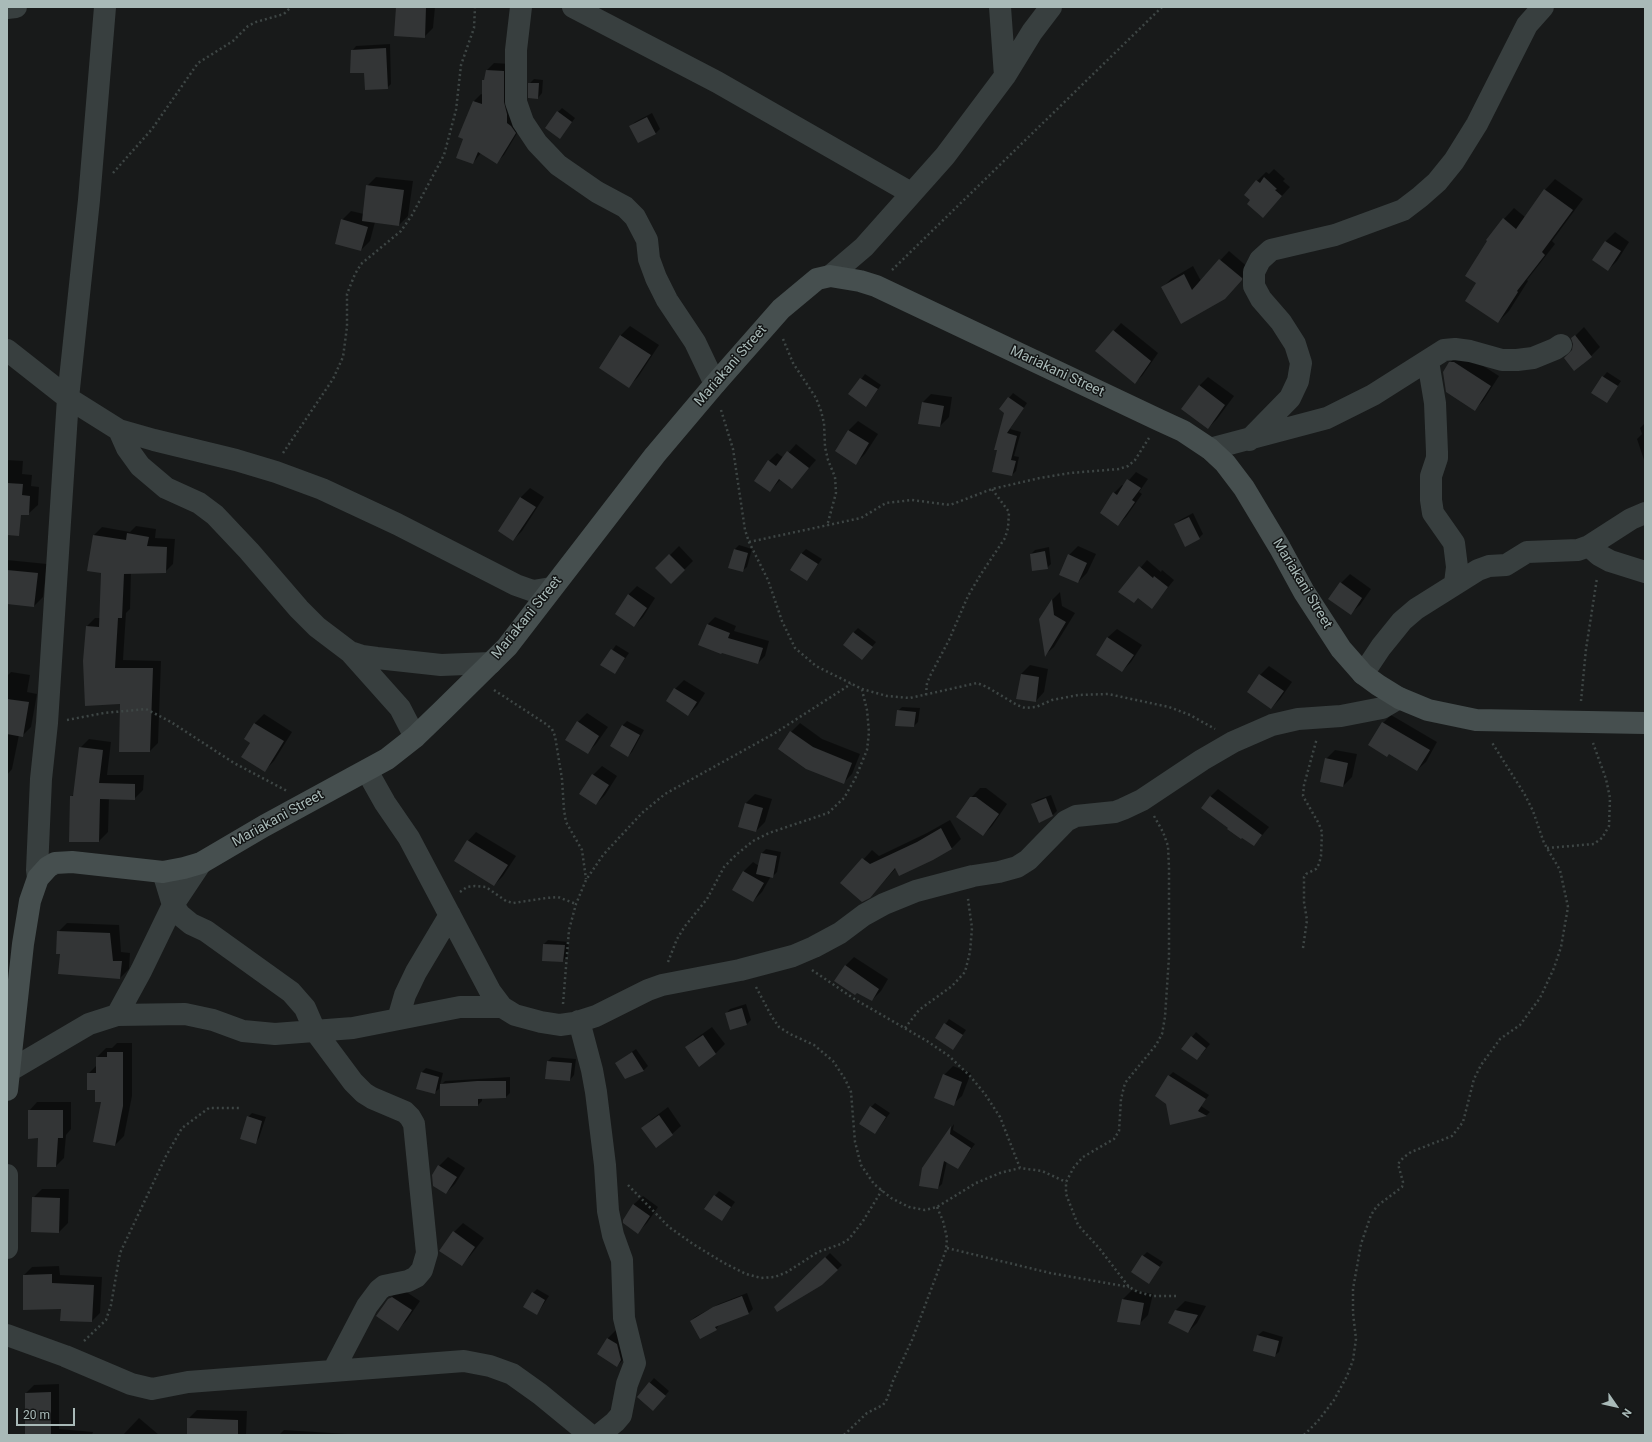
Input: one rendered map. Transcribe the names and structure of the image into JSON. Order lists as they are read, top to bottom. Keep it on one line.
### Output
{"streets":{"street":["Mariakani Street"]},"scale_bar":"20 m","north":"bottom right"}
